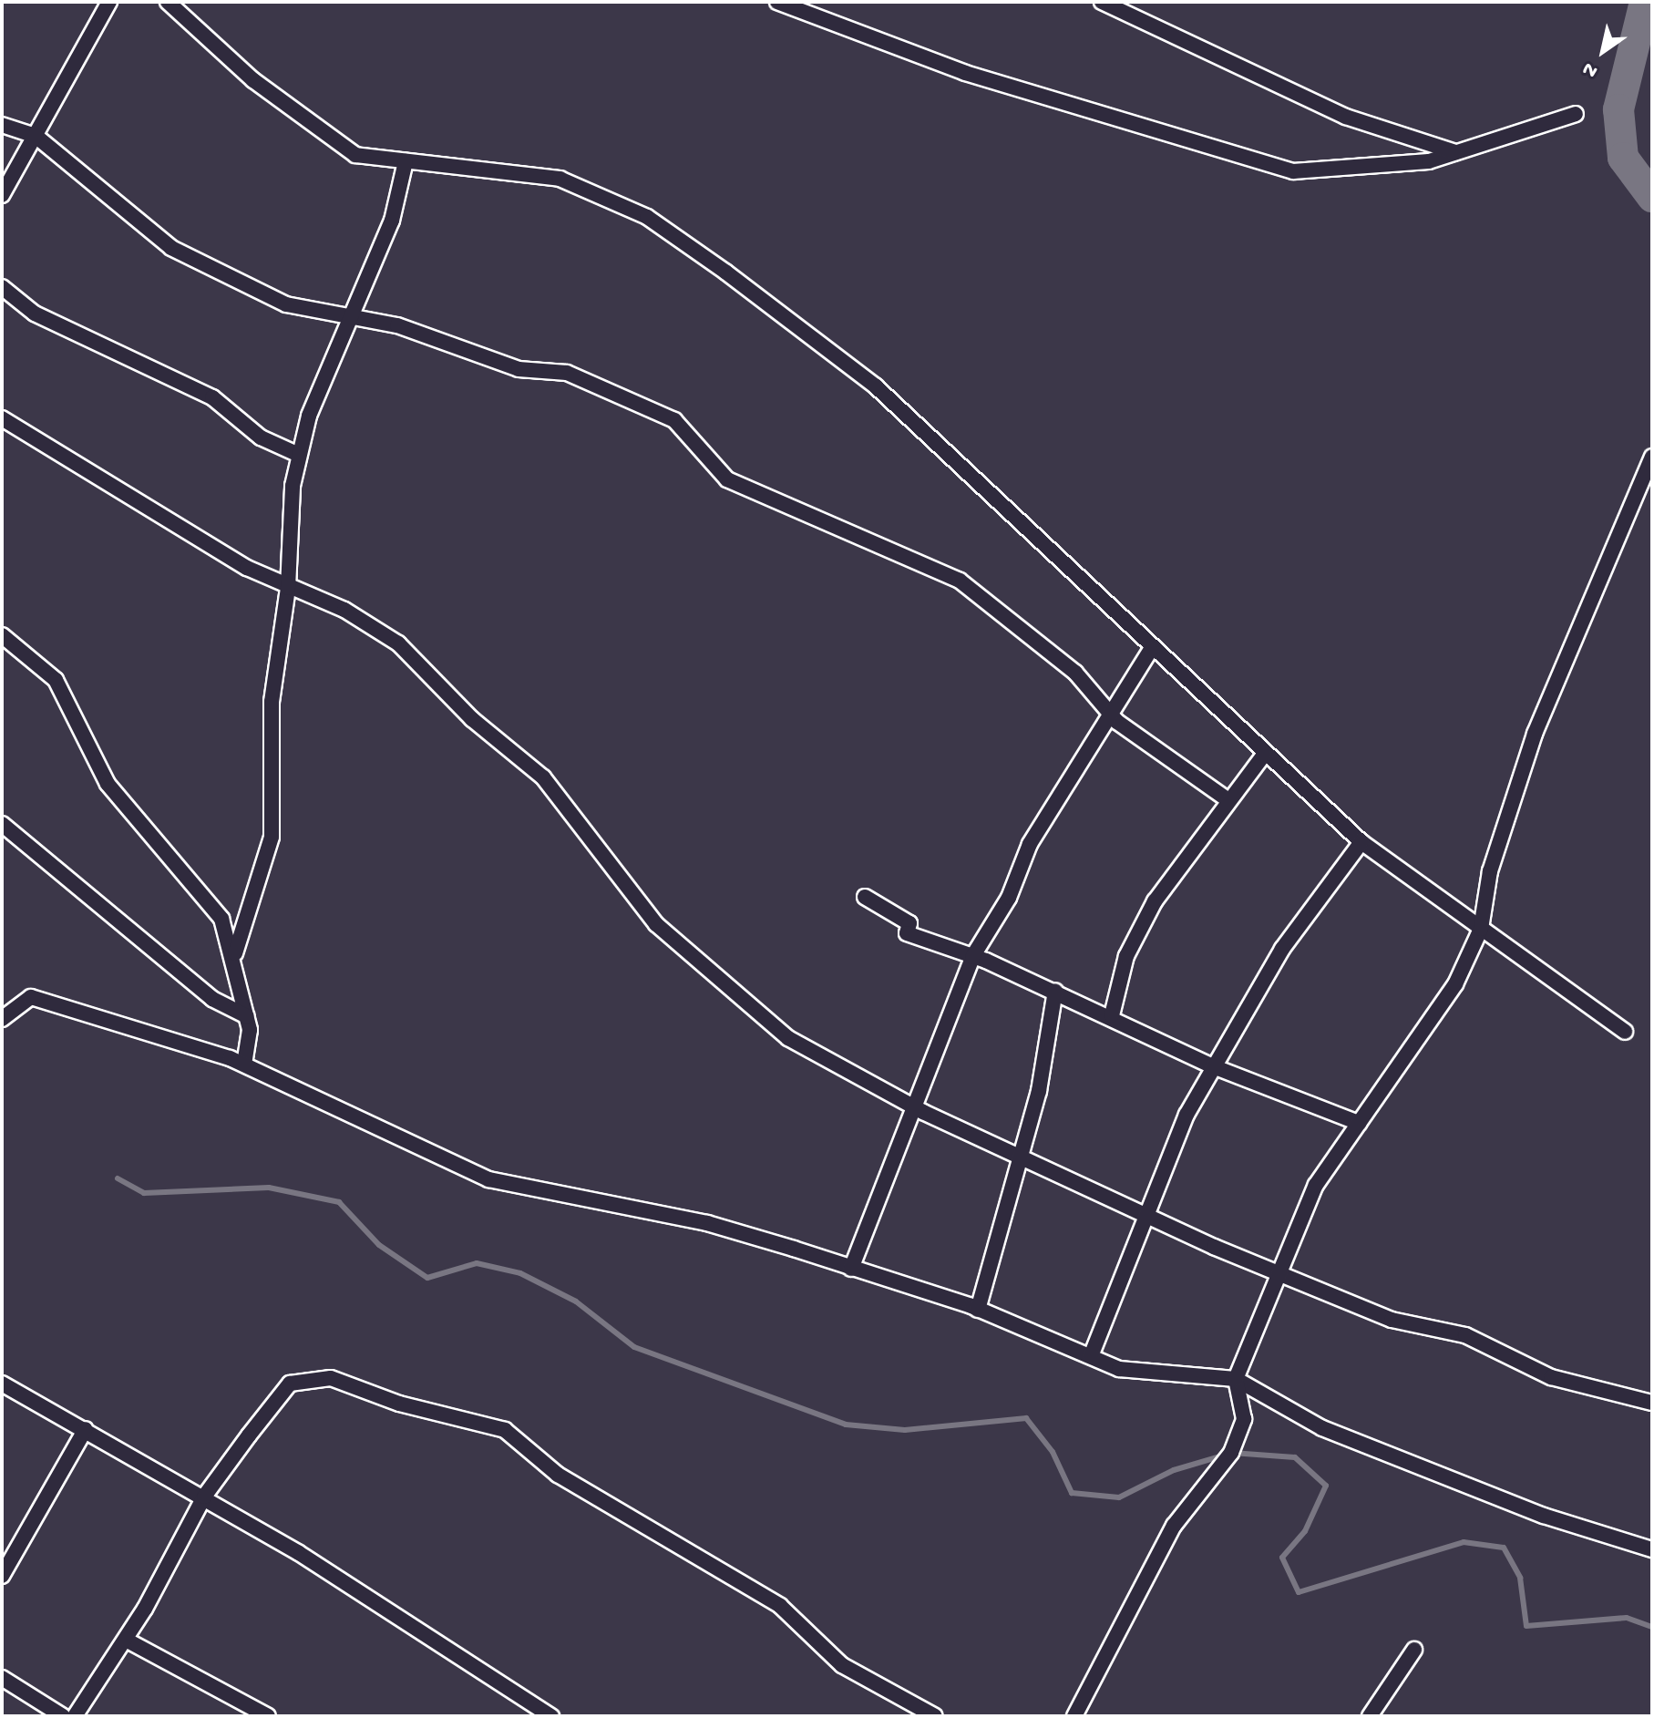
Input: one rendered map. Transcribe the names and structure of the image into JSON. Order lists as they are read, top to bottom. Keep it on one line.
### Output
{"north":"bottom left"}
